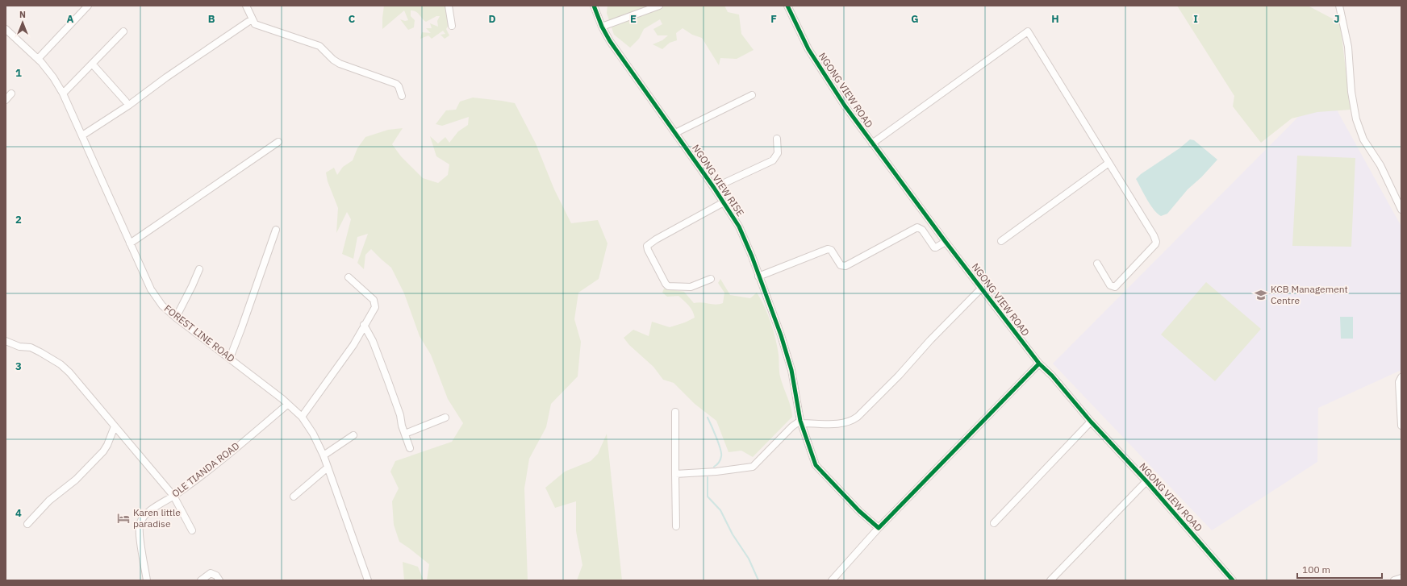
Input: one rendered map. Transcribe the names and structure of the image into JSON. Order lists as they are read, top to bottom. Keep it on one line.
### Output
{"streets":{"street":["NGONG VIEW ROAD","NGONG VIEW RISE","FOREST LINE ROAD","OLE TIANDA ROAD"]},"crossings":[["FOREST LINE ROAD","OLE TIANDA ROAD"]],"places":{"school or university":["KCB Management Centre"],"hotel":["Karen little paradise"]},"scale_bar":"100 m","north":"top","grid":{"columns":["A","B","C","D","E","F","G","H","I","J"],"rows":["1","2","3","4"]}}
